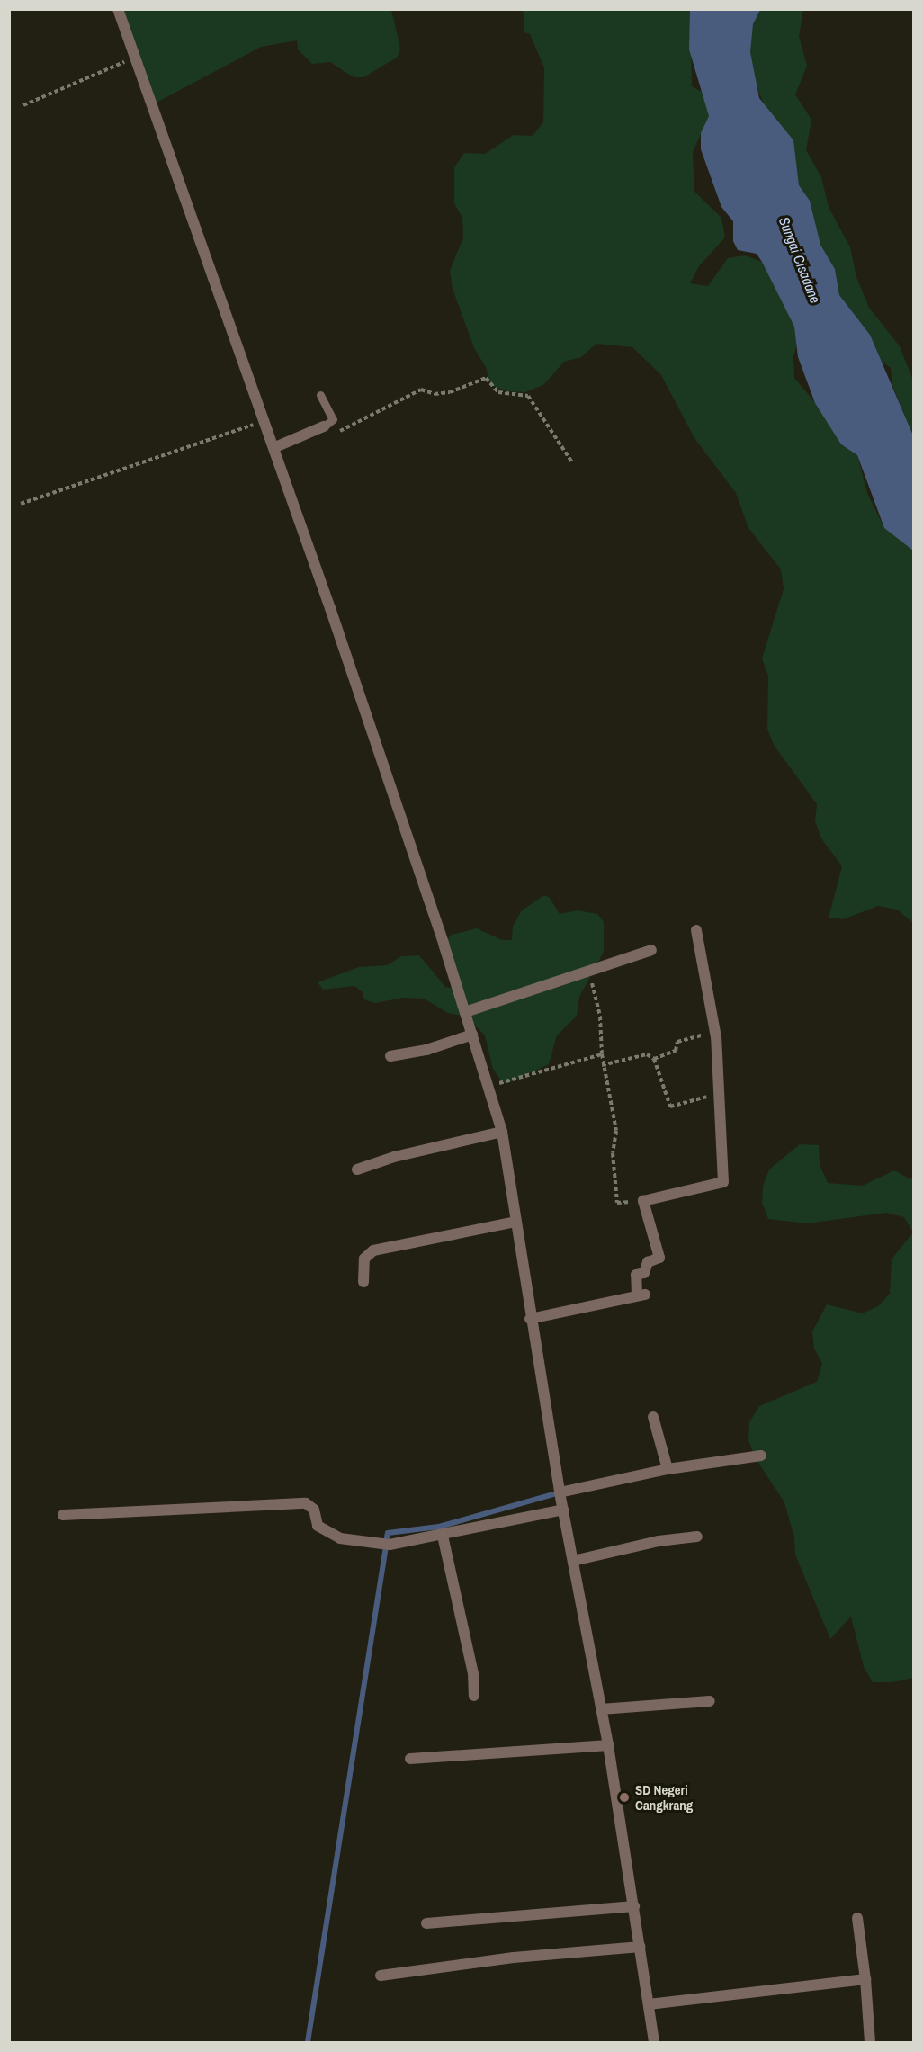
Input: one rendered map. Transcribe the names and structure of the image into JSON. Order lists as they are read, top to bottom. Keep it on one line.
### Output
{"water":["Sungai Cisadane"],"places":["SD Negeri Cangkrang"]}
